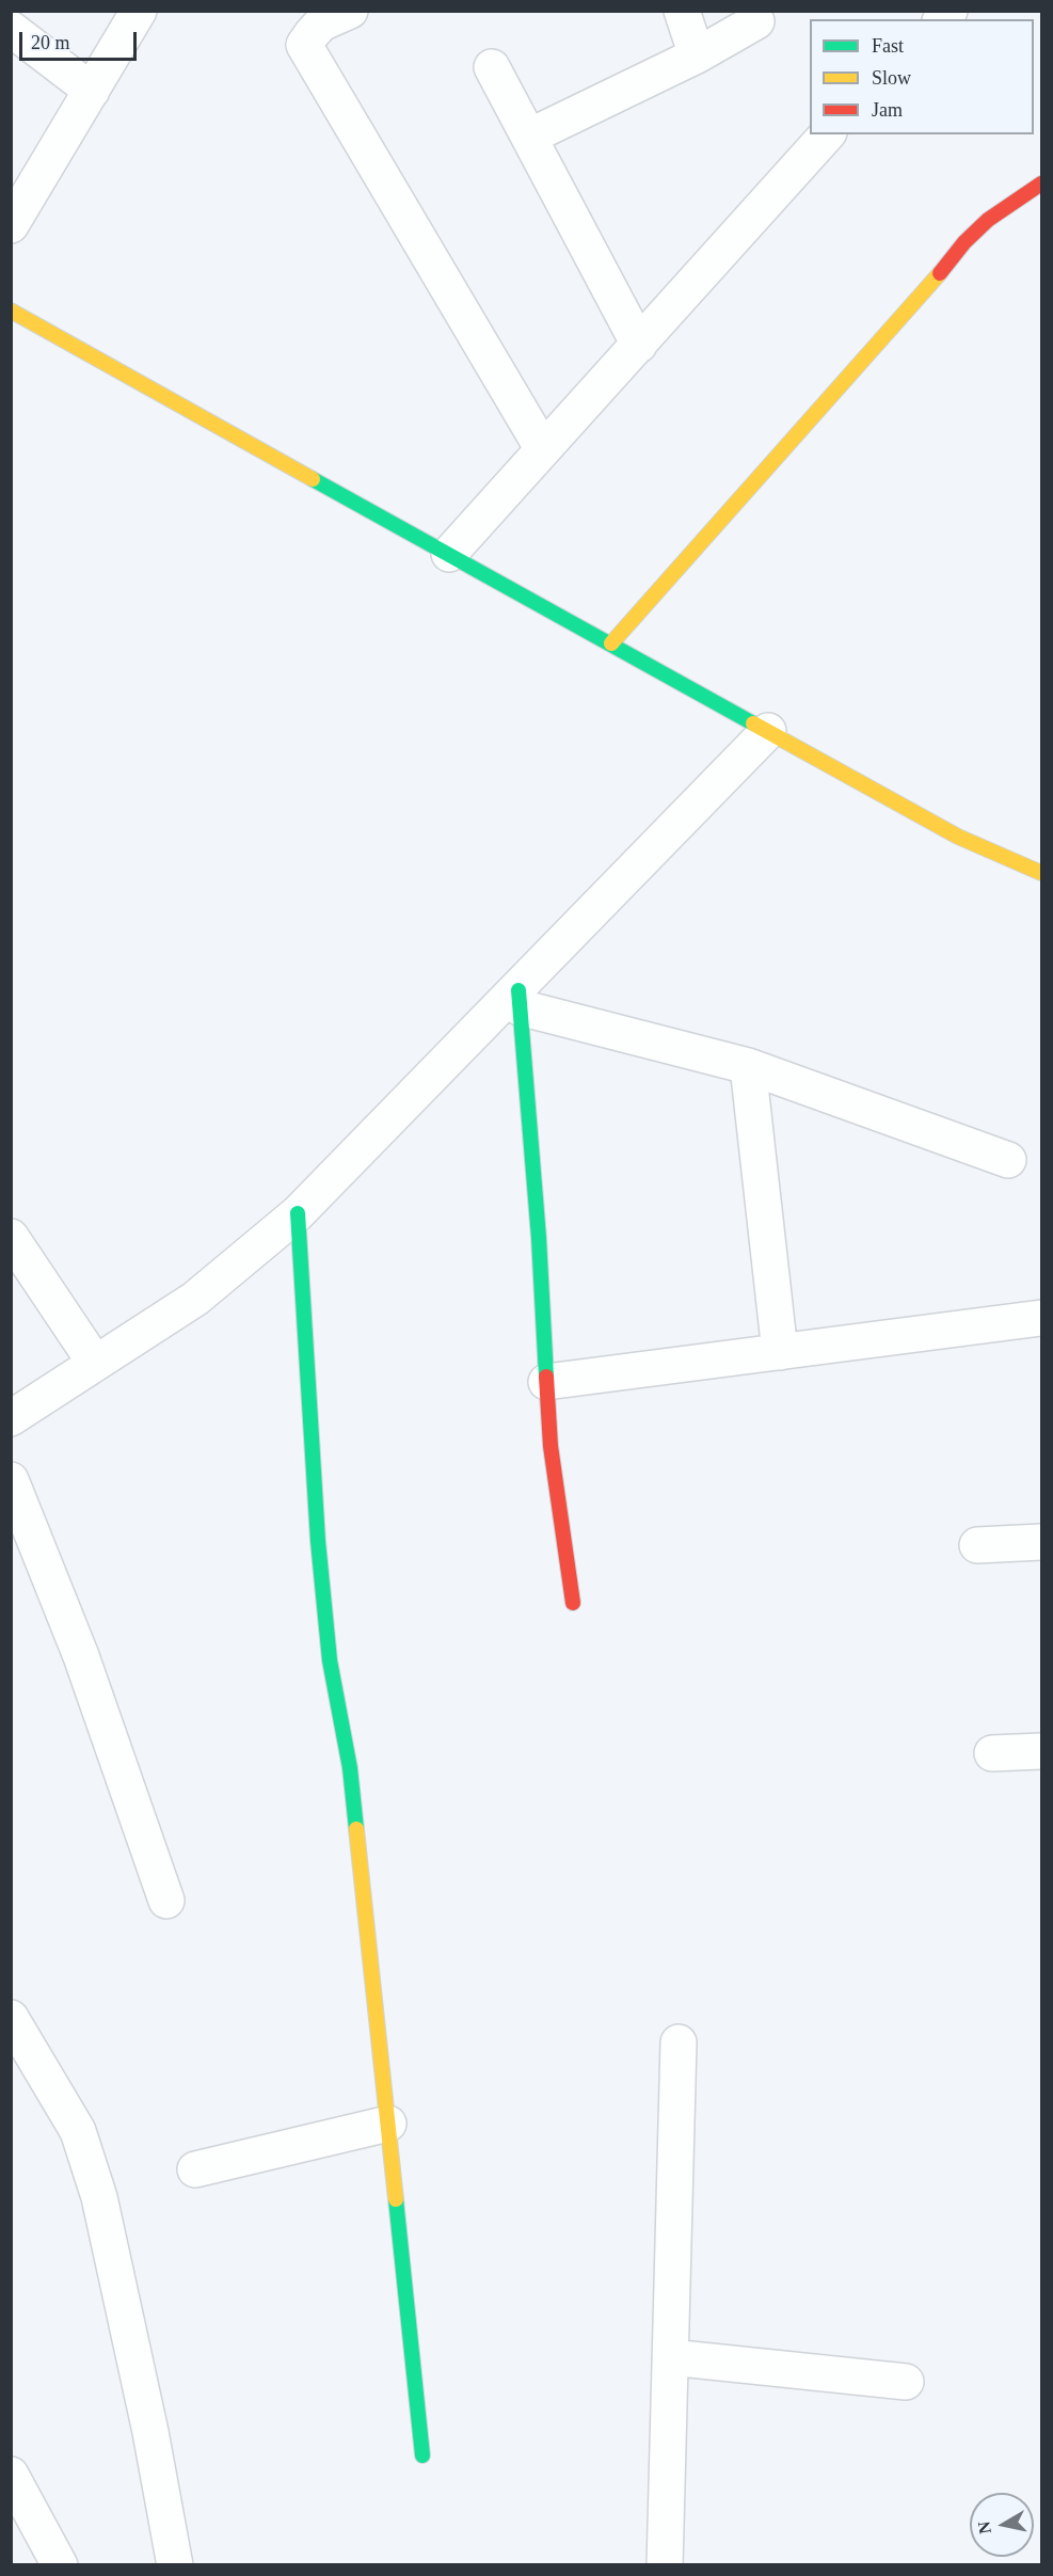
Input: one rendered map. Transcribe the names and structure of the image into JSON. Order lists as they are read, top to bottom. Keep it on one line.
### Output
{"legend":["Fast","Slow","Jam"],"scale_bar":"20 m","north":"left"}
